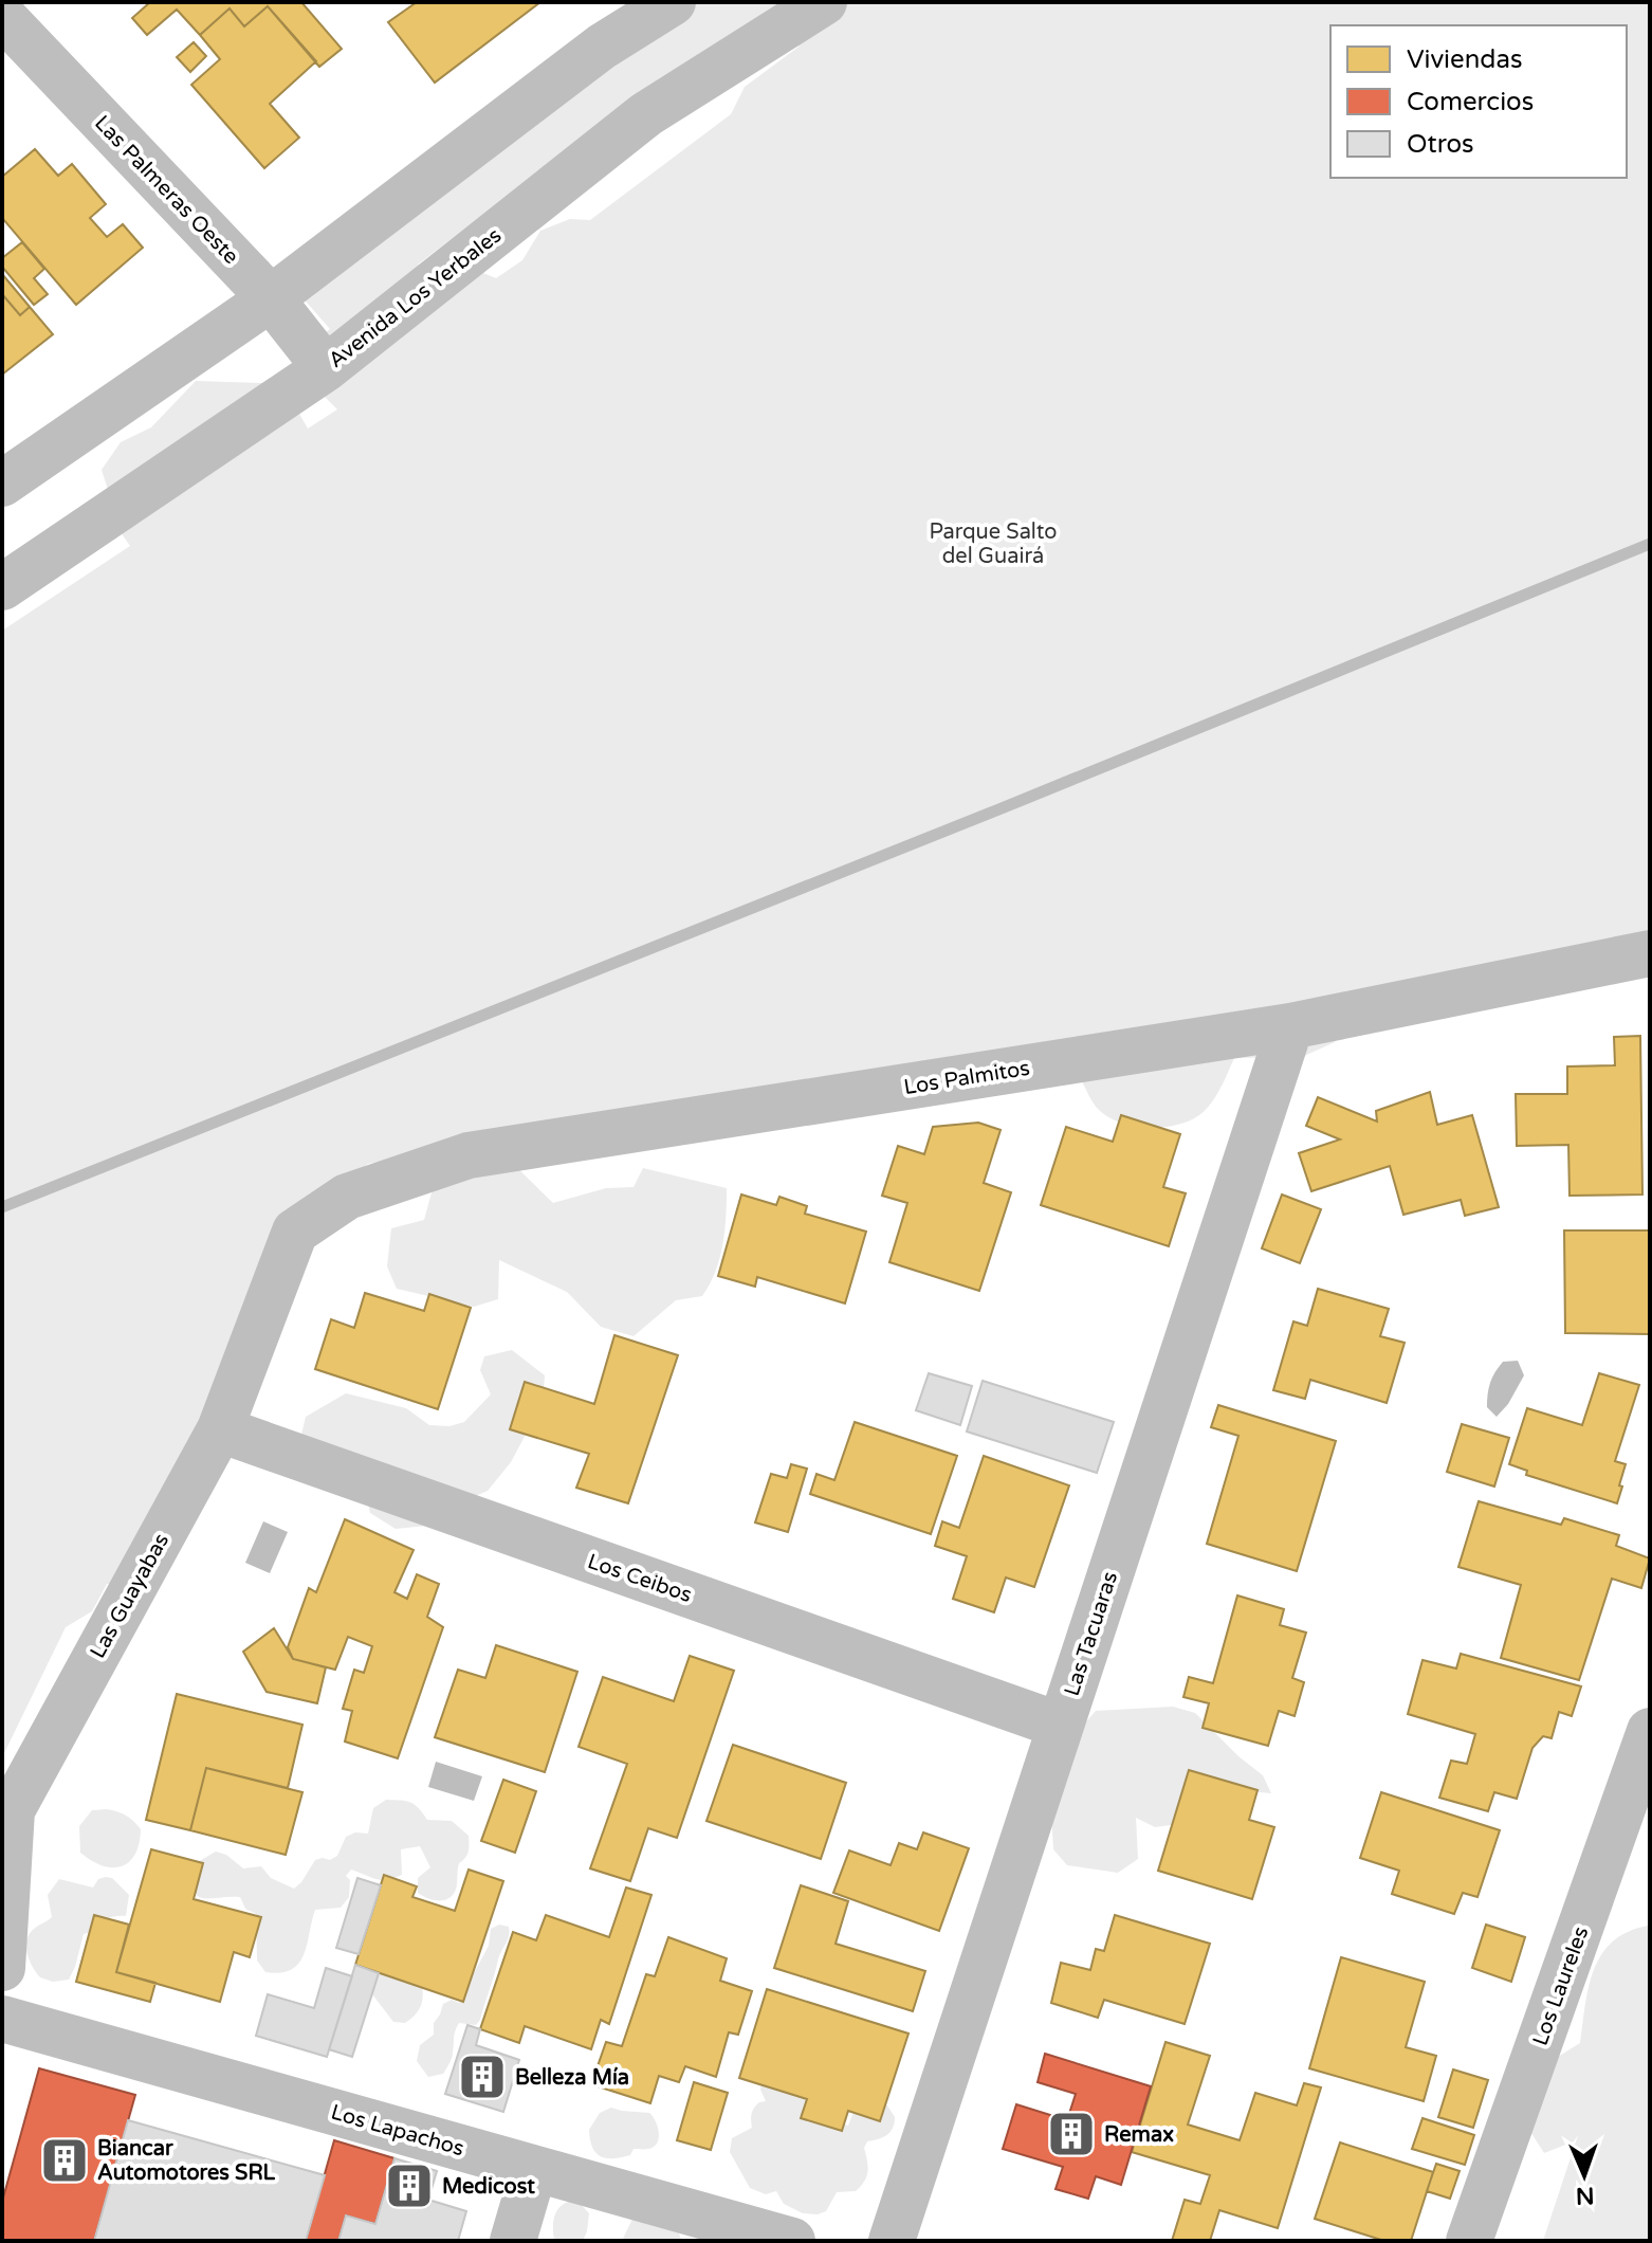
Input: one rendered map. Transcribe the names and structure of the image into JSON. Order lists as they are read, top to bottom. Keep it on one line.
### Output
{"streets":{"street":["Las Palmeras Oeste","Avenida Los Yerbales","Los Palmitos","Los Ceibos","Las Guayabas","Las Tacuaras","Los Laureles","Los Lapachos"]},"crossings":[["Las Palmeras Oeste","Avenida Los Yerbales"],["Los Palmitos","Las Guayabas"],["Los Palmitos","Las Tacuaras"],["Los Ceibos","Las Guayabas"],["Los Ceibos","Las Tacuaras"]],"parks":["Parque Salto del Guairá"],"places":{"building":["Belleza Mía","Remax","Biancar Automotores SRL","Medicost"]},"legend":["Viviendas","Comercios","Otros"],"north":"bottom"}
